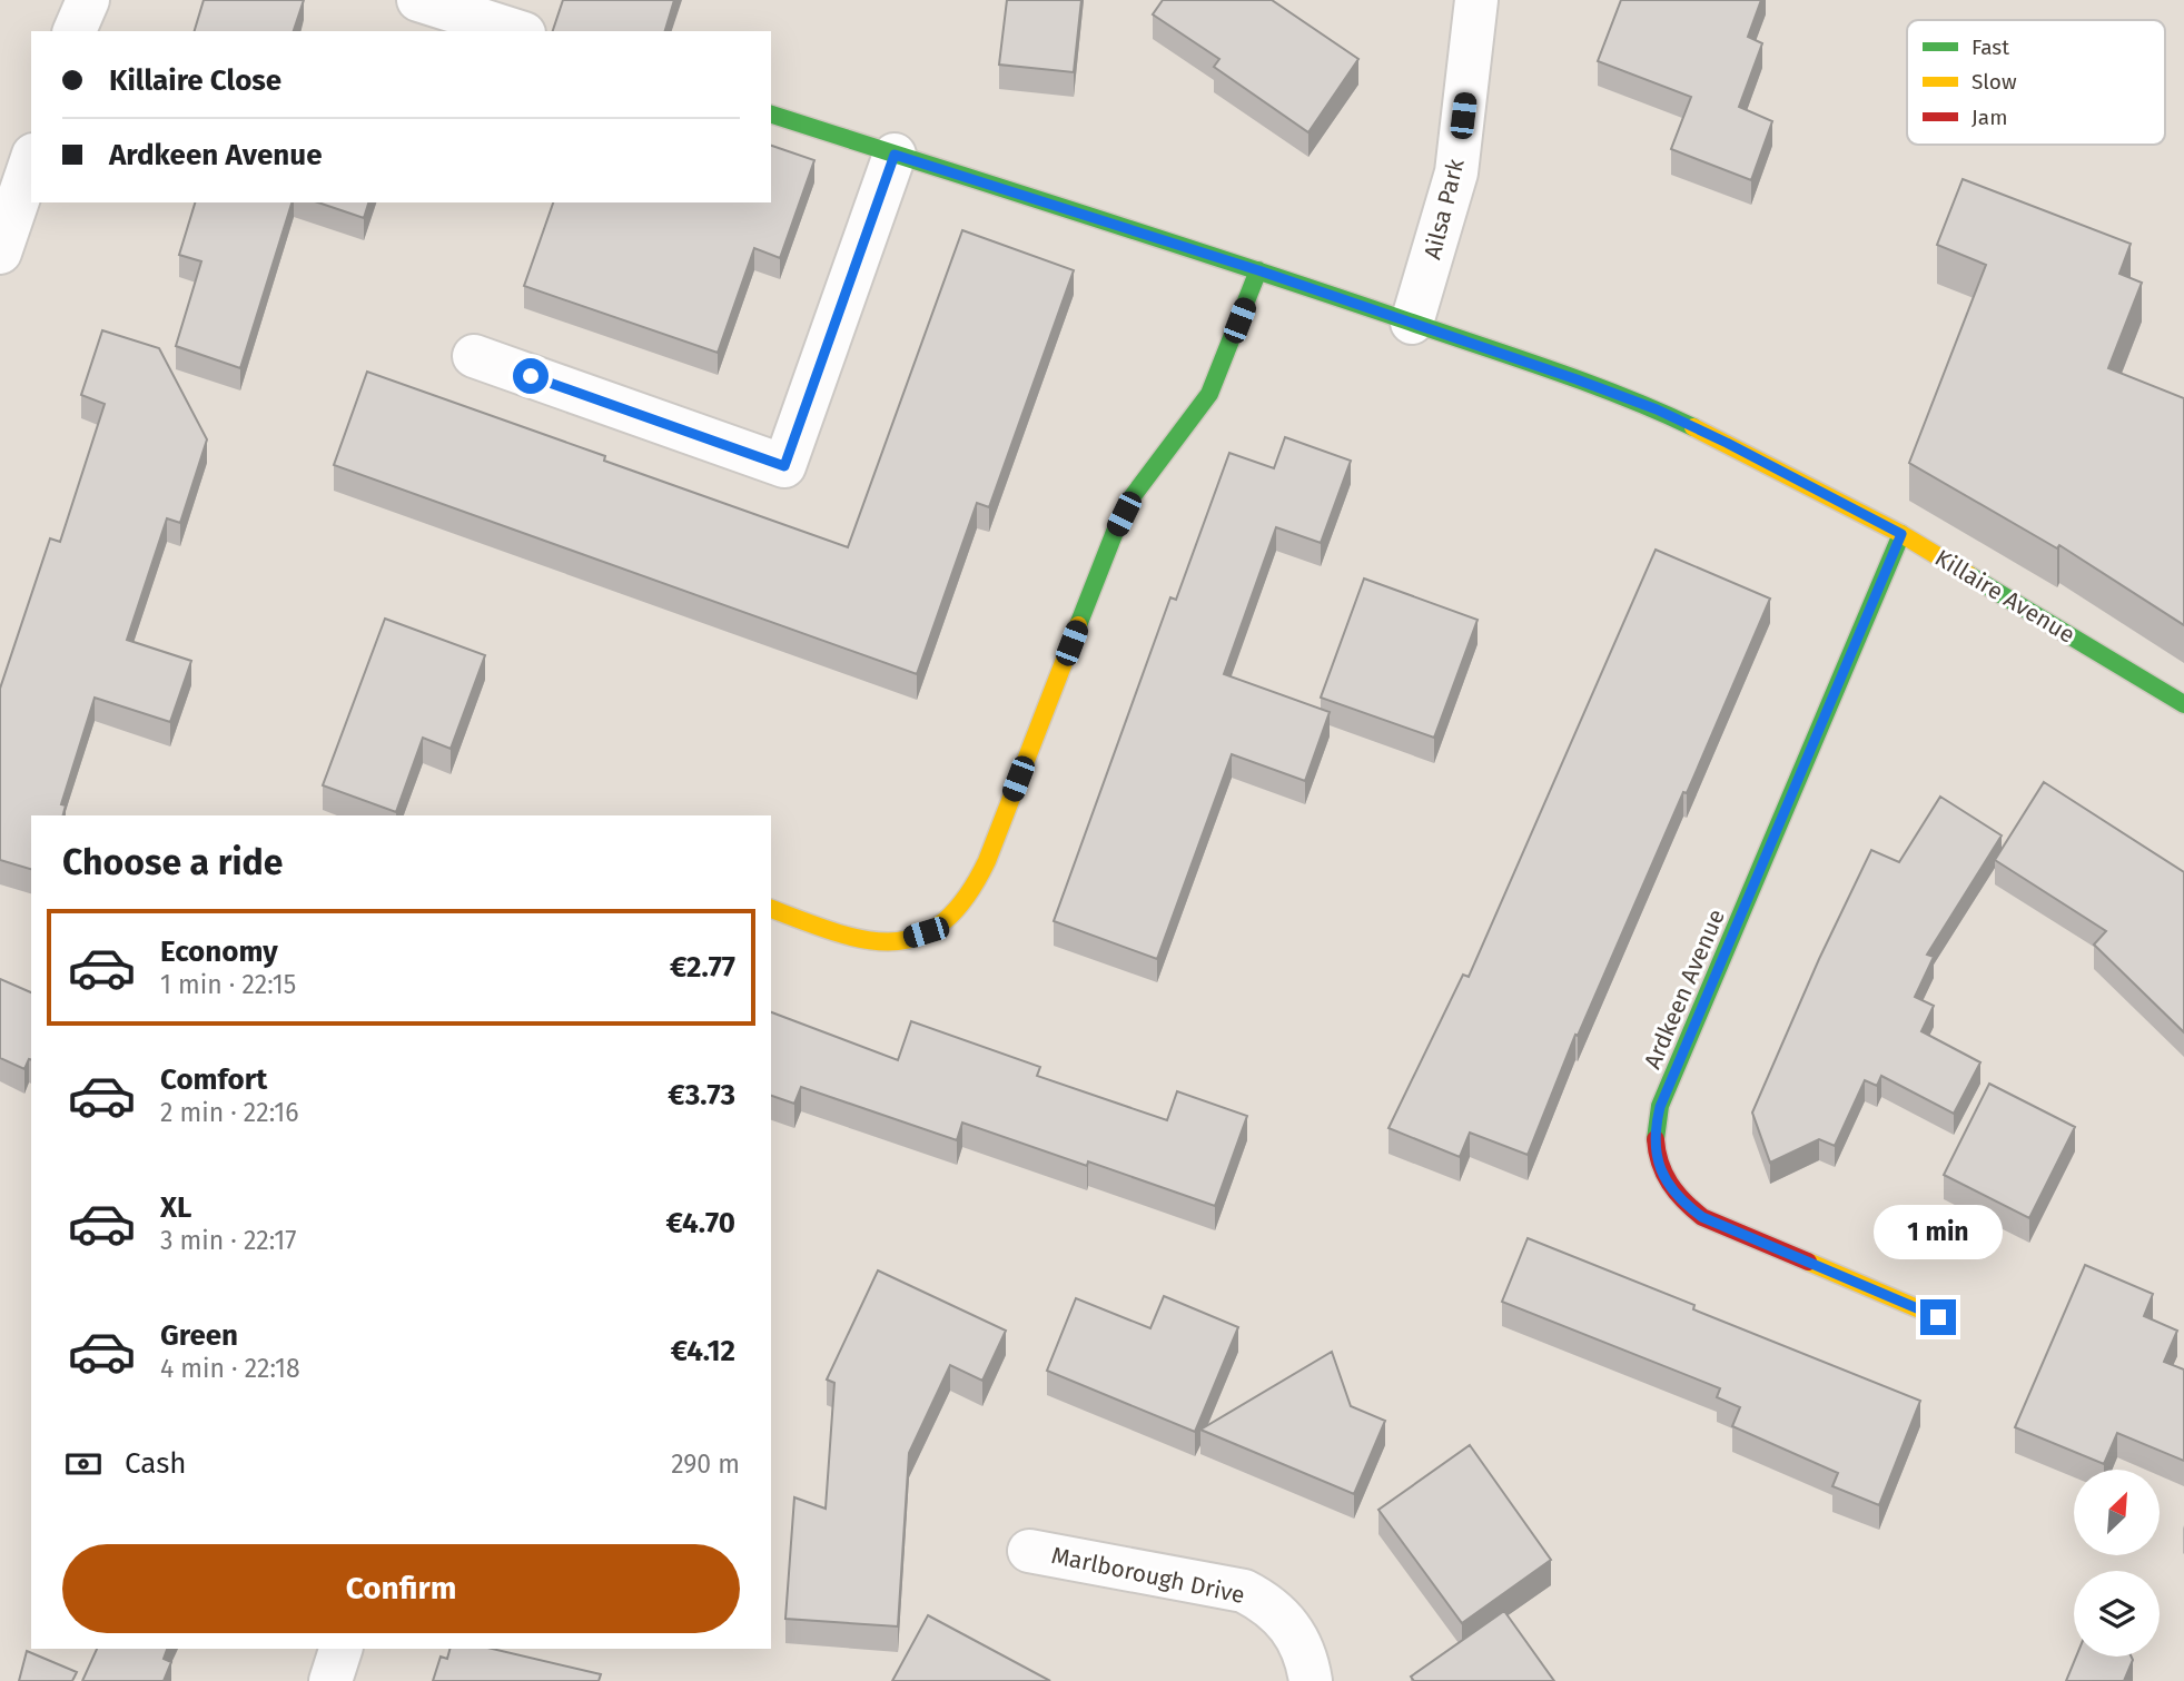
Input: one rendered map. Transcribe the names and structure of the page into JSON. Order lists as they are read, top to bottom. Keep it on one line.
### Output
{"streets":{"street":["Ailsa Park","Killaire Avenue","Ardkeen Avenue","Marlborough Drive"]},"crossings":[["Ailsa Park","Killaire Avenue"],["Killaire Avenue","Ardkeen Avenue"]],"legend":["Fast","Slow","Jam"],"north":"top right","page":{"banner":["Killaire Close","Ardkeen Avenue"],"heading":"Choose a ride","list":[{"name":"Economy","note":"1 min · 22:15","value":"€2.77"},{"name":"Comfort","note":"2 min · 22:16","value":"€3.73"},{"name":"XL","note":"3 min · 22:17","value":"€4.70"},{"name":"Green","note":"4 min · 22:18","value":"€4.12"}],"bubble":"1 min","pay":["Cash","290 m"],"buttons":"Confirm"}}
